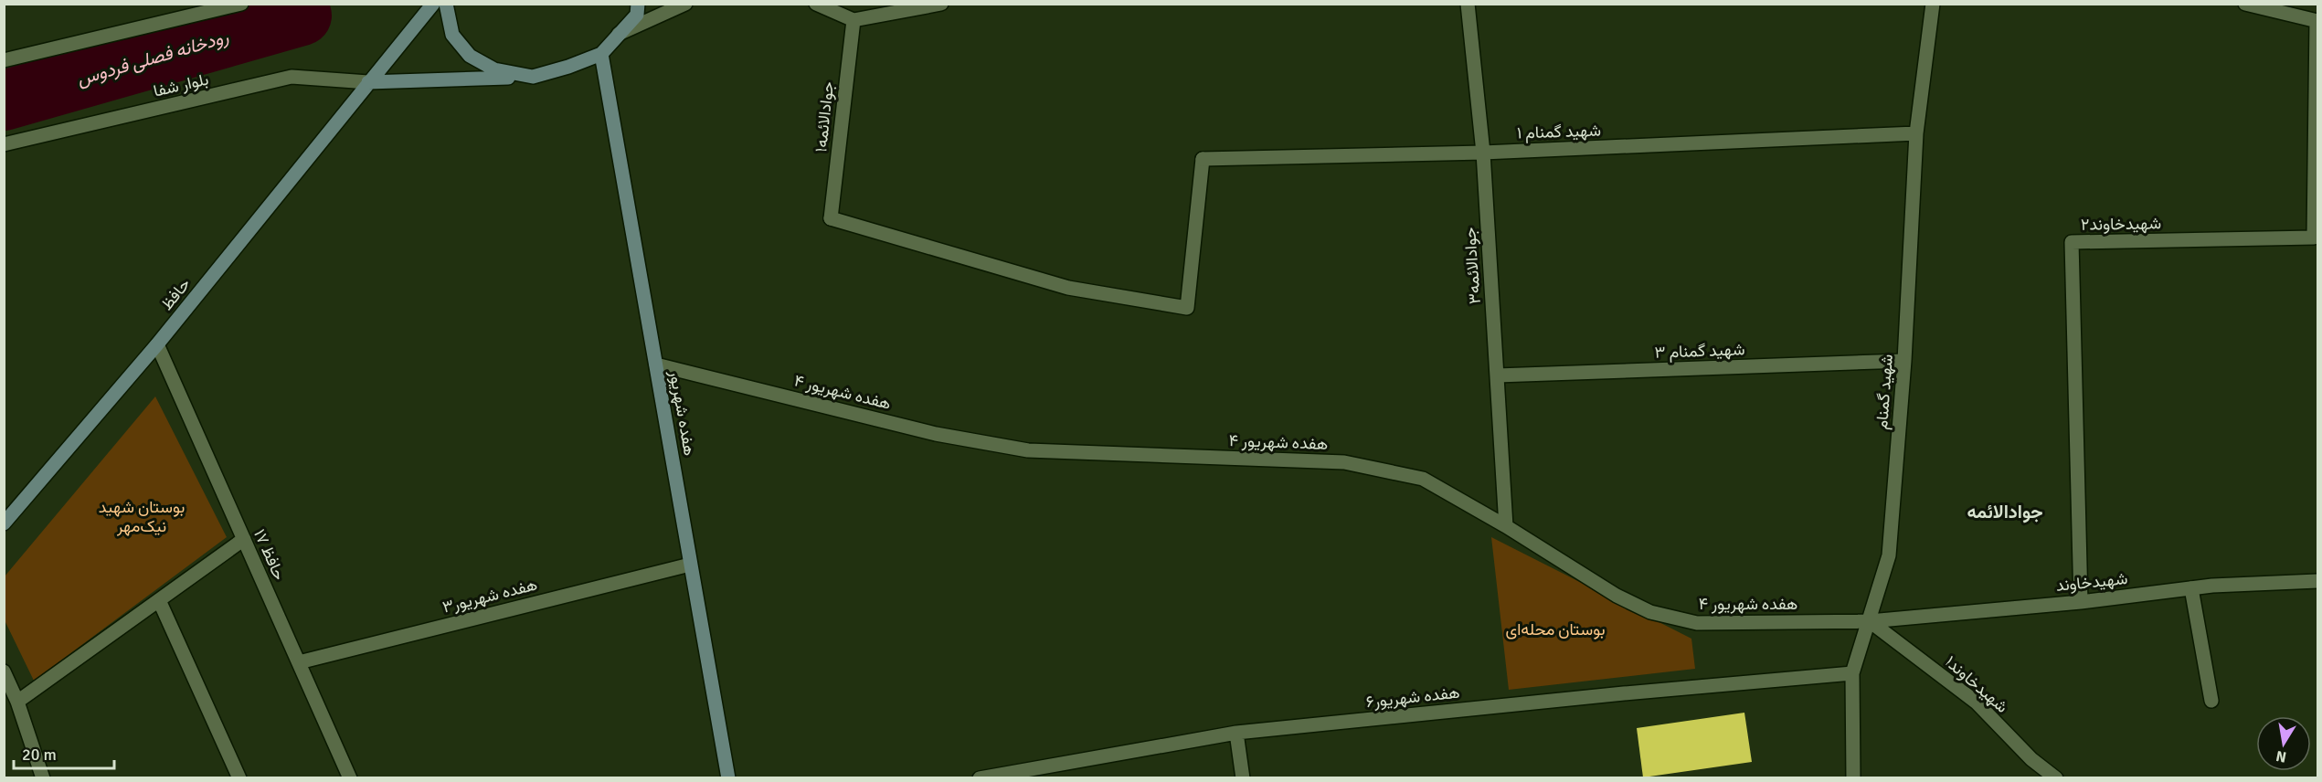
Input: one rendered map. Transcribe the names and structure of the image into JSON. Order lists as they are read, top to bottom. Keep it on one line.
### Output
{"streets":{"main road":["حافظ","هفده شهریور"],"street":["بلوار شفا","جوادالائمه۱","شهید گمنام ۱","شهیدخاوند۲","جوادالائمه۳","شهید گمنام ۳","هفده شهریور ۴","شهید گمنام","حافظ ۱۷","شهیدخاوند","هفده شهریور۳","شهیدخاوند۱","هفده شهریور۶"]},"crossings":[["بلوار شفا","حافظ"],["جوادالائمه۱","شهید گمنام ۱"],["شهید گمنام ۱","جوادالائمه۳"],["شهید گمنام ۱","شهید گمنام"],["شهیدخاوند۲","شهیدخاوند"],["جوادالائمه۳","شهید گمنام ۳"],["جوادالائمه۳","هفده شهریور ۴"],["حافظ","حافظ ۱۷"],["شهید گمنام ۳","شهید گمنام"],["هفده شهریور ۴","شهید گمنام"],["هفده شهریور ۴","هفده شهریور"],["هفده شهریور ۴","شهیدخاوند"],["هفده شهریور ۴","شهیدخاوند۱"],["شهید گمنام","شهیدخاوند"],["شهید گمنام","شهیدخاوند۱"],["شهید گمنام","هفده شهریور۶"],["هفده شهریور","هفده شهریور۳"],["حافظ ۱۷","هفده شهریور۳"],["شهیدخاوند","شهیدخاوند۱"]],"districts":["جوادالائمه"],"water":["رودخانه فصلی فردوس"],"parks":["بوستان شهید نیک‌مهر","بوستان محله‌ای"],"scale_bar":"20 m","north":"bottom"}
